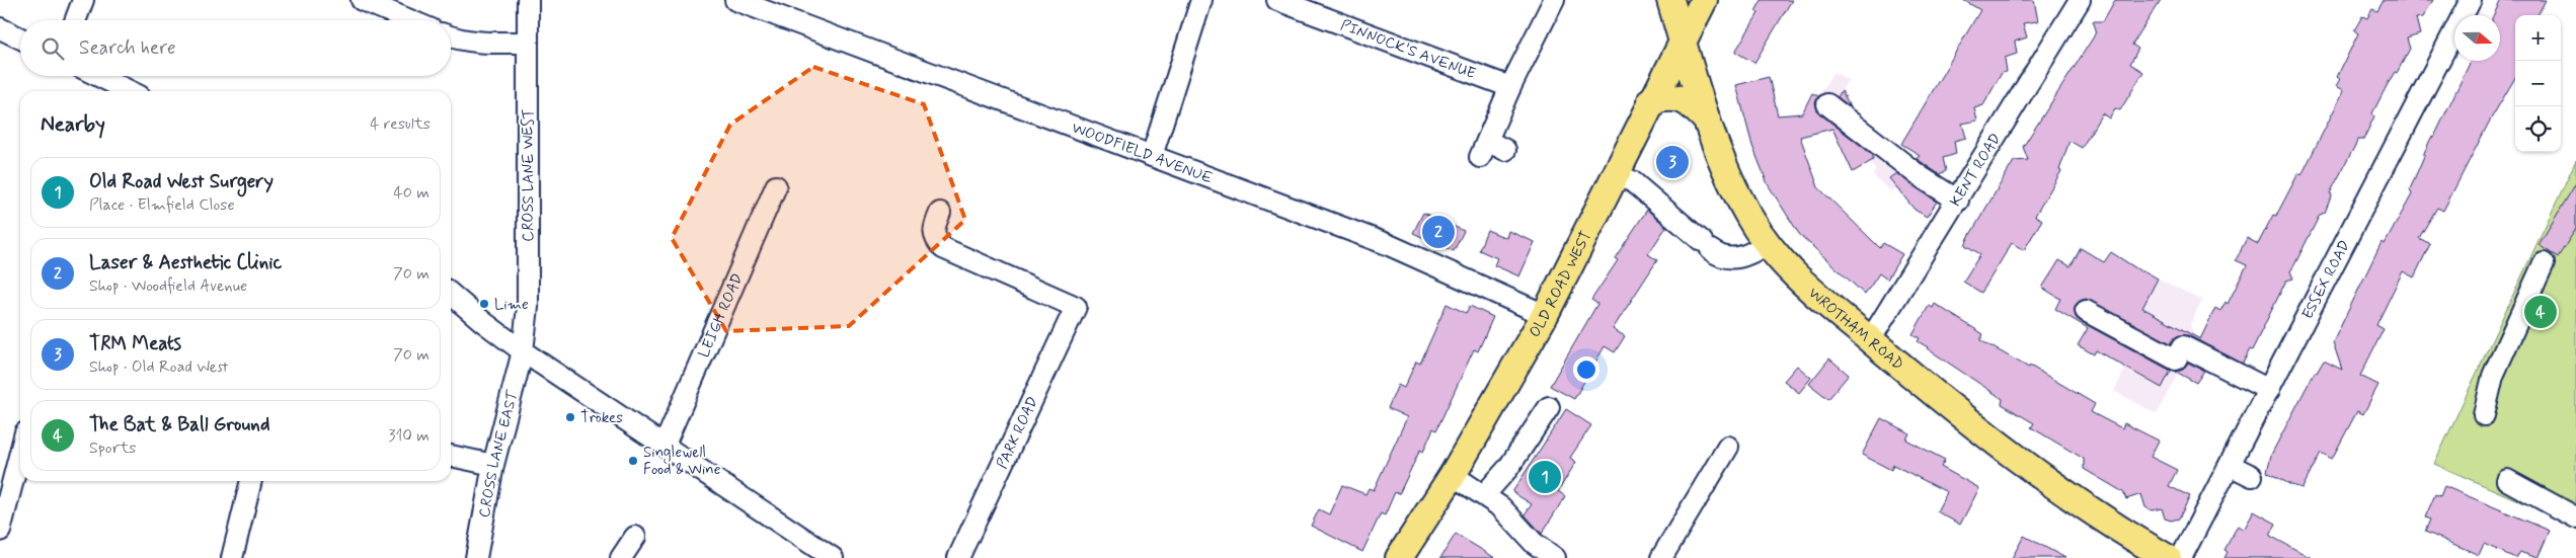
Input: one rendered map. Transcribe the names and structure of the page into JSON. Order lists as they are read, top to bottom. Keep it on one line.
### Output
{"streets":{"main road":["OLD ROAD WEST","WROTHAM ROAD"],"street":["PINNOCK'S AVENUE","WOODFIELD AVENUE","KENT ROAD","CROSS LANE WEST","ESSEX ROAD","LEIGH ROAD","PARK ROAD","CROSS LANE EAST"]},"crossings":[["WOODFIELD AVENUE","OLD ROAD WEST"],["KENT ROAD","WROTHAM ROAD"],["CROSS LANE WEST","CROSS LANE EAST"],["OLD ROAD WEST","WROTHAM ROAD"]],"places":["Lime","Trokes","Singlewell Food & Wine"],"north":"right","page":{"map_buttons":["+","−"],"search":"Search here","heading":["Nearby","4 results"],"pins":["3","2","4","1"],"list":[{"mark":"1","name":"Old Road West Surgery","note":"Place · Elmfield Close","value":"40 m"},{"mark":"2","name":"Laser & Aesthetic Clinic","note":"Shop · Woodfield Avenue","value":"70 m"},{"mark":"3","name":"TRM Meats","note":"Shop · Old Road West","value":"70 m"},{"mark":"4","name":"The Bat & Ball Ground","note":"Sports","value":"310 m"}]}}
